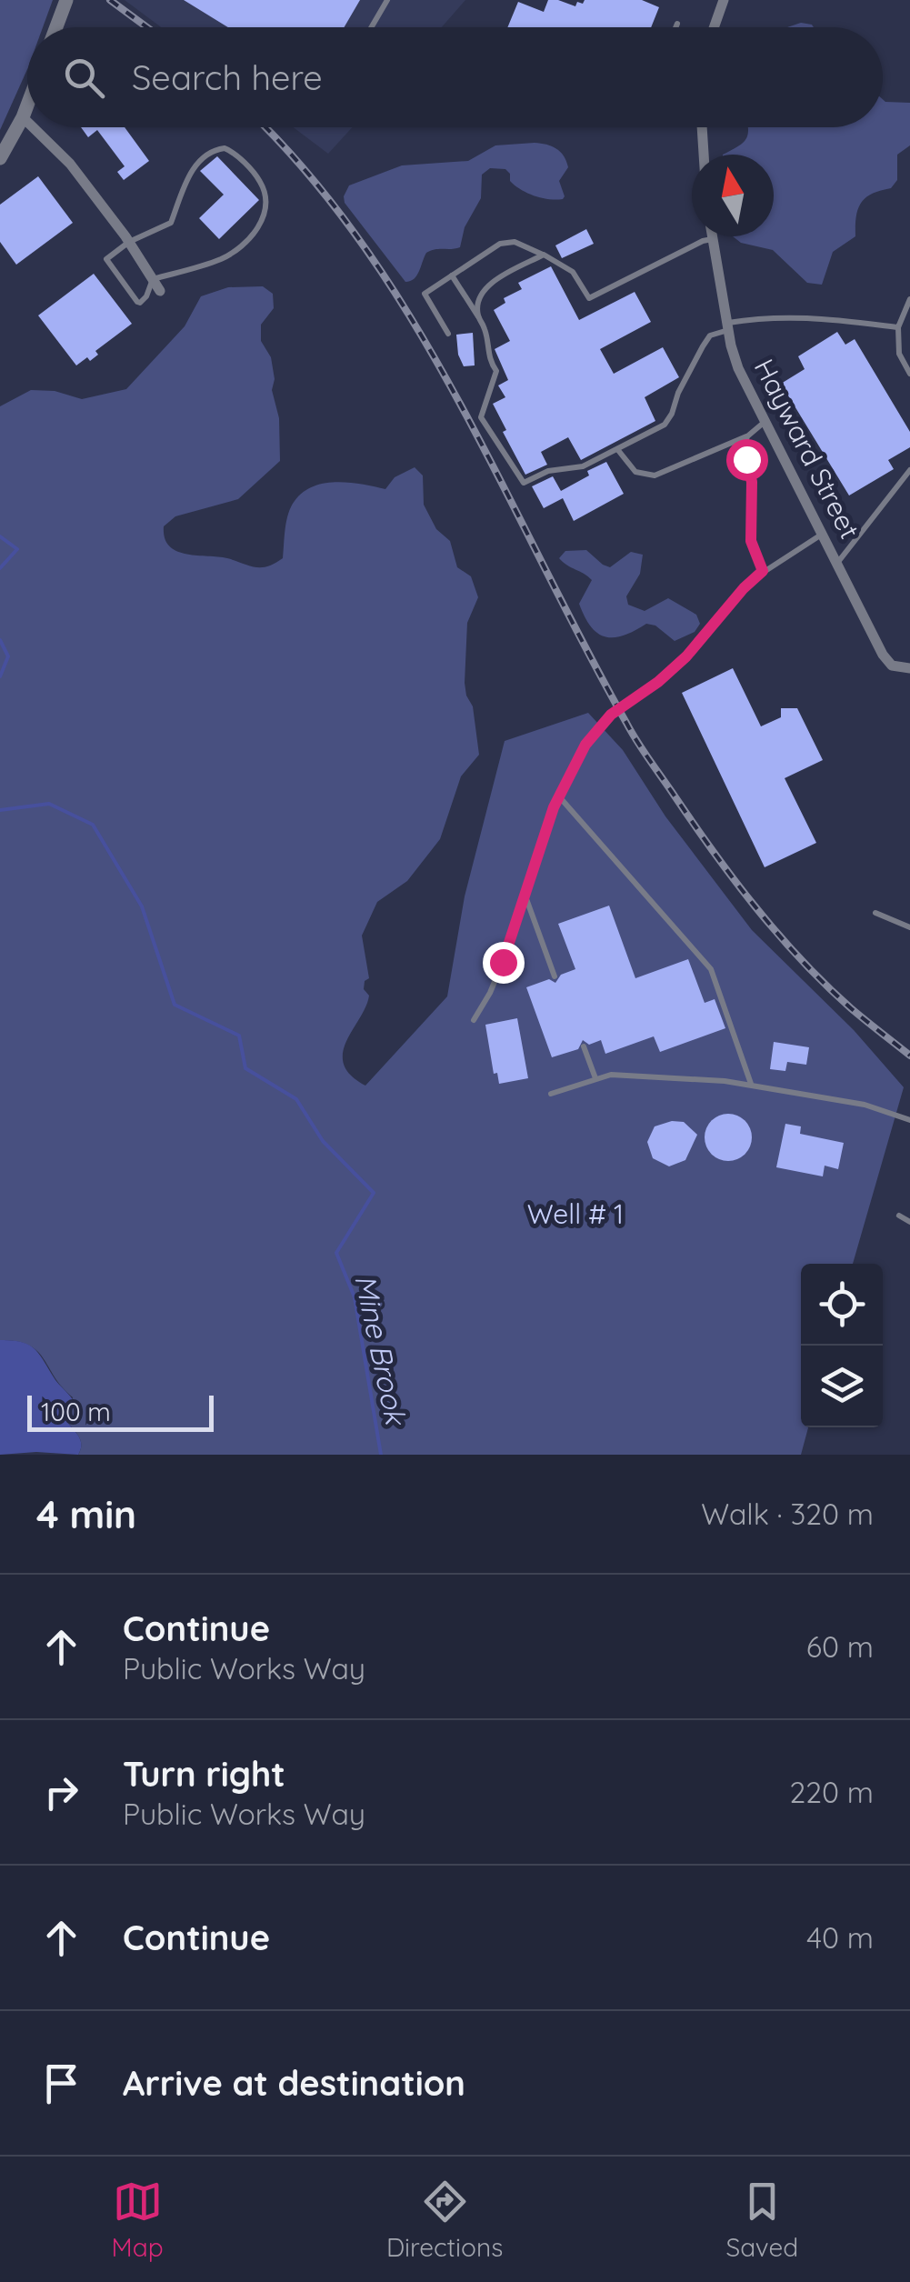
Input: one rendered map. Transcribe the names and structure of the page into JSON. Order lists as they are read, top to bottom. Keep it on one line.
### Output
{"streets":{"street":["Hayward Street"]},"water":["Mine Brook"],"parks":["Well # 1"],"scale_bar":"100 m","north":"top","page":{"search":"Search here","scale":"100 m","heading":["4 min","Walk · 320 m"],"list":[["Continue","Public Works Way","60 m"],["Turn right","Public Works Way","220 m"],["Continue","40 m"],"Arrive at destination"],"nav":["Map","Directions","Saved"]}}
